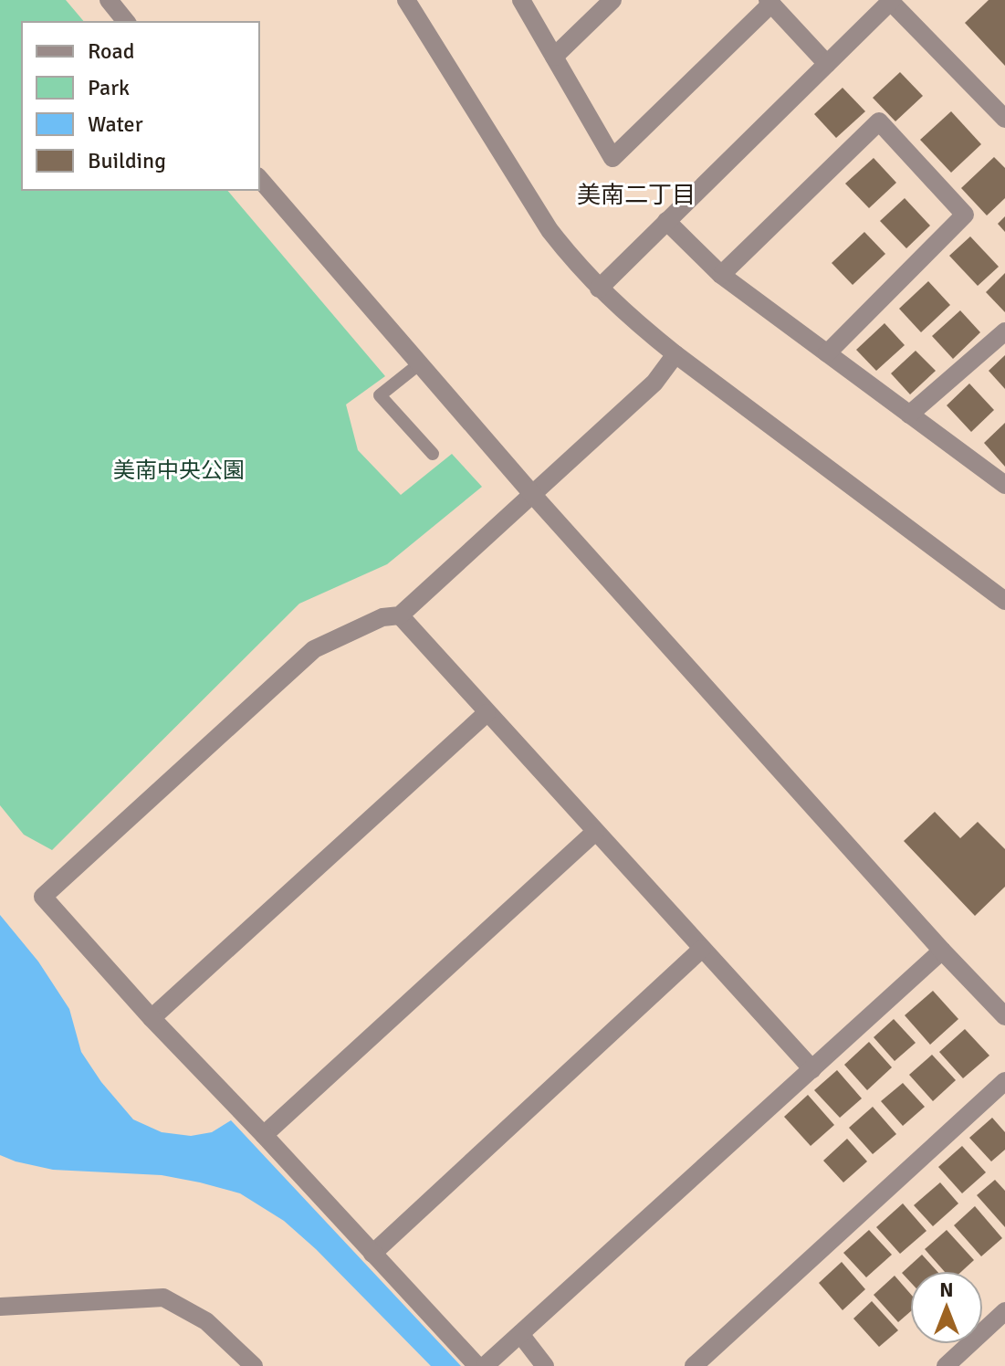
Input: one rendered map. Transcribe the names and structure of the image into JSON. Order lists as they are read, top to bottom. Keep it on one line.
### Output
{"districts":["美南二丁目"],"parks":["美南中央公園"],"legend":["Road","Park","Water","Building"],"north":"top"}
